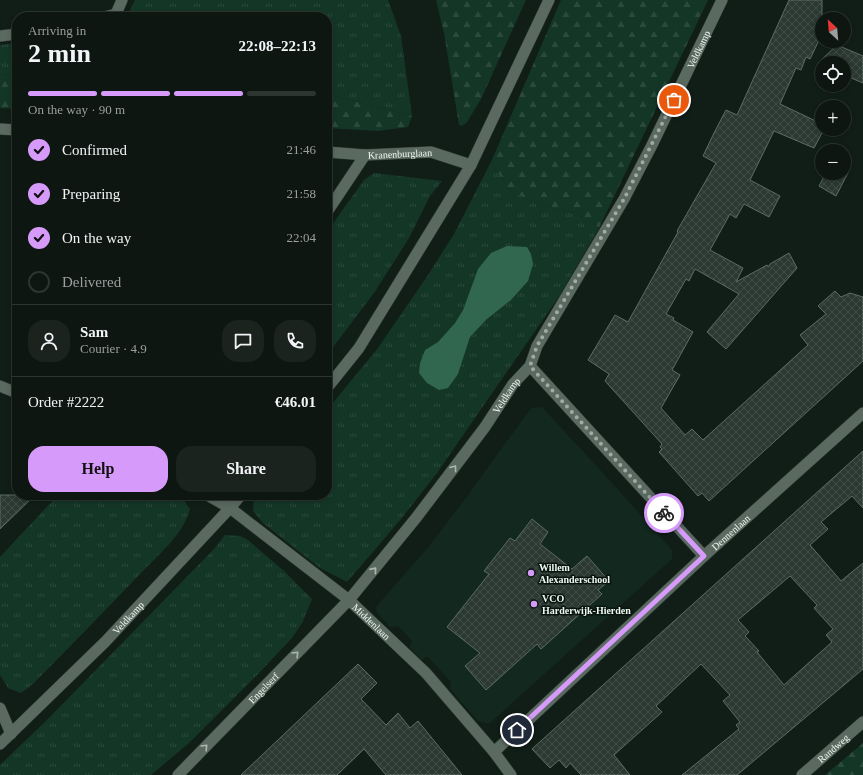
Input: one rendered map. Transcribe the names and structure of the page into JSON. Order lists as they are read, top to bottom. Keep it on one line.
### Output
{"streets":{"street":["Veldkamp","Kranenburglaan","Dennenlaan","Middenlaan","Engelserf","Randweg"]},"crossings":[["Veldkamp","Middenlaan"],["Veldkamp","Engelserf"],["Dennenlaan","Middenlaan"],["Middenlaan","Engelserf"]],"one_way":["Engelserf"],"places":["Willem Alexanderschool","VCO Harderwijk-Hierden"],"north":"top left","page":{"map_buttons":["+","−"],"heading":["2 min","Arriving in","22:08–22:13"],"panel":["Sam","Courier · 4.9","Order #2222","€46.01"],"bar":"On the way · 90 m","list":[["Confirmed","21:46"],["Preparing","21:58"],["On the way","22:04"],"Delivered"],"buttons":["Help","Share"]}}
